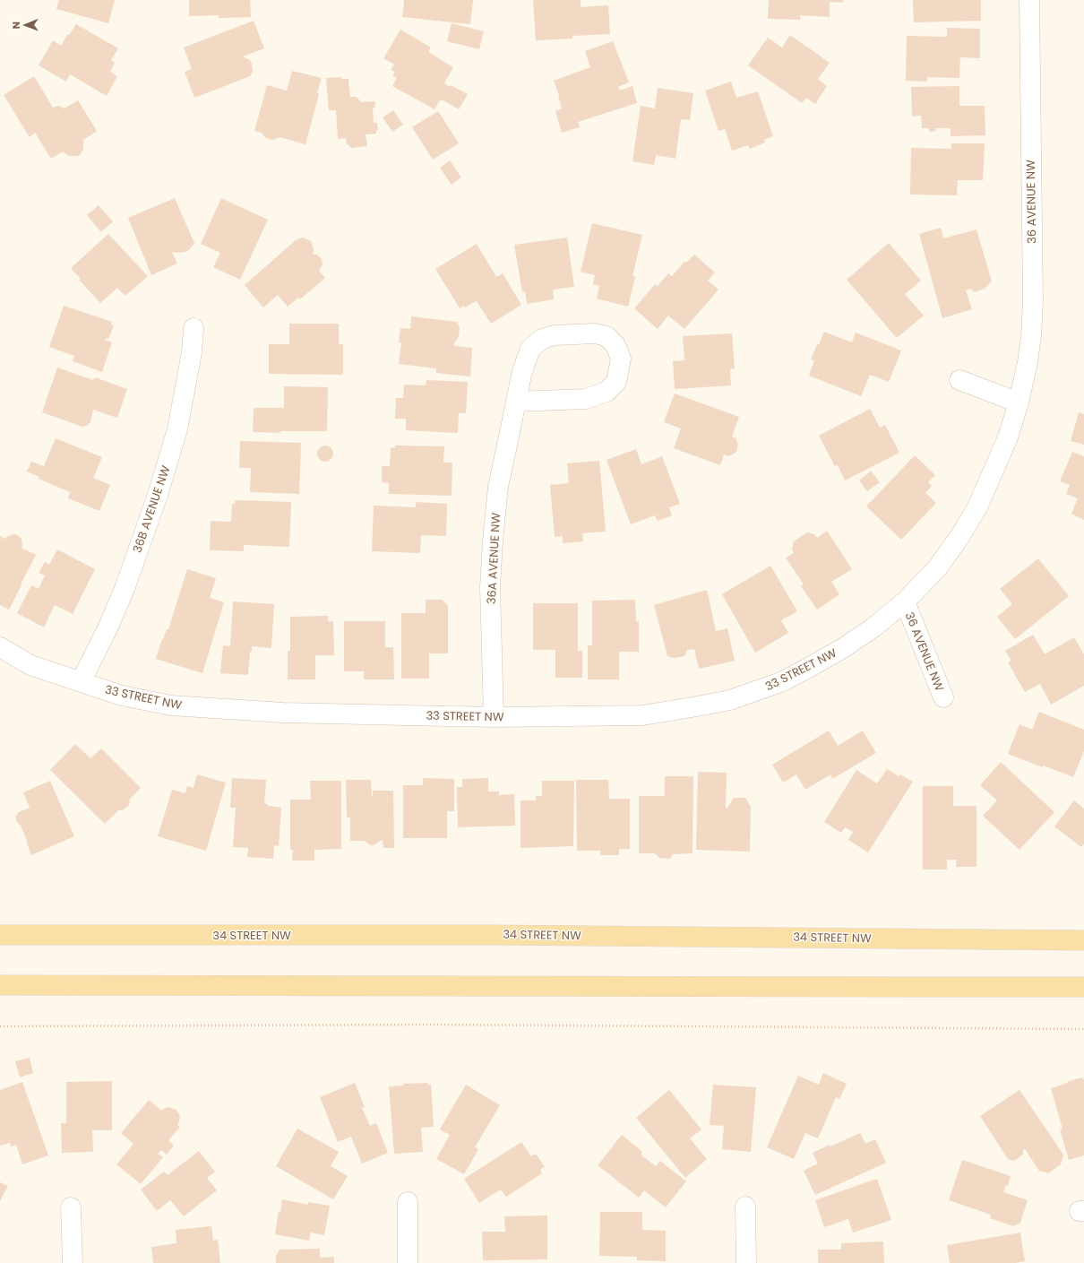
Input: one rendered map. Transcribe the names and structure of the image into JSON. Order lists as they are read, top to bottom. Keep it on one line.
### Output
{"streets":{"main road":["34 STREET NW"],"street":["36 AVENUE NW","36B AVENUE NW","36A AVENUE NW","33 STREET NW"]},"crossings":[["36 AVENUE NW","33 STREET NW"],["36B AVENUE NW","33 STREET NW"],["36A AVENUE NW","33 STREET NW"]],"north":"left"}
